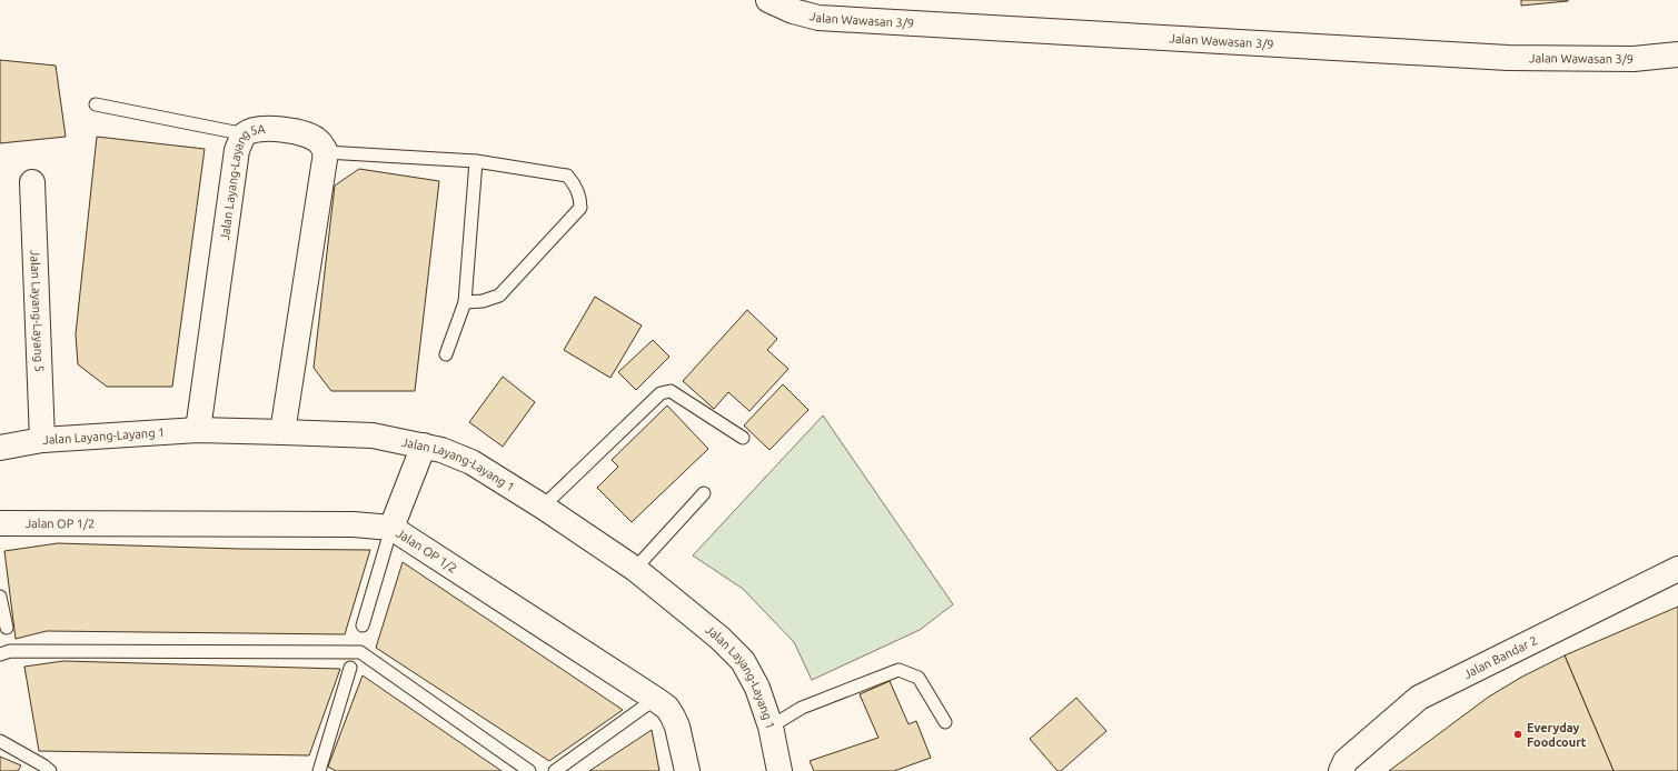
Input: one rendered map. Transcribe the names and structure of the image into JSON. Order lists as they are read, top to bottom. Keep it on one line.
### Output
{"streets":{"street":["Jalan Wawasan 3/9","Jalan Layang-Layang 5A","Jalan Layang-Layang 5","Jalan Layang-Layang 1","Jalan OP 1/2","Jalan Bandar 2"]},"crossings":[["Jalan Layang-Layang 5A","Jalan Layang-Layang 1"],["Jalan Layang-Layang 5","Jalan Layang-Layang 1"]],"places":["Everyday Foodcourt"]}
